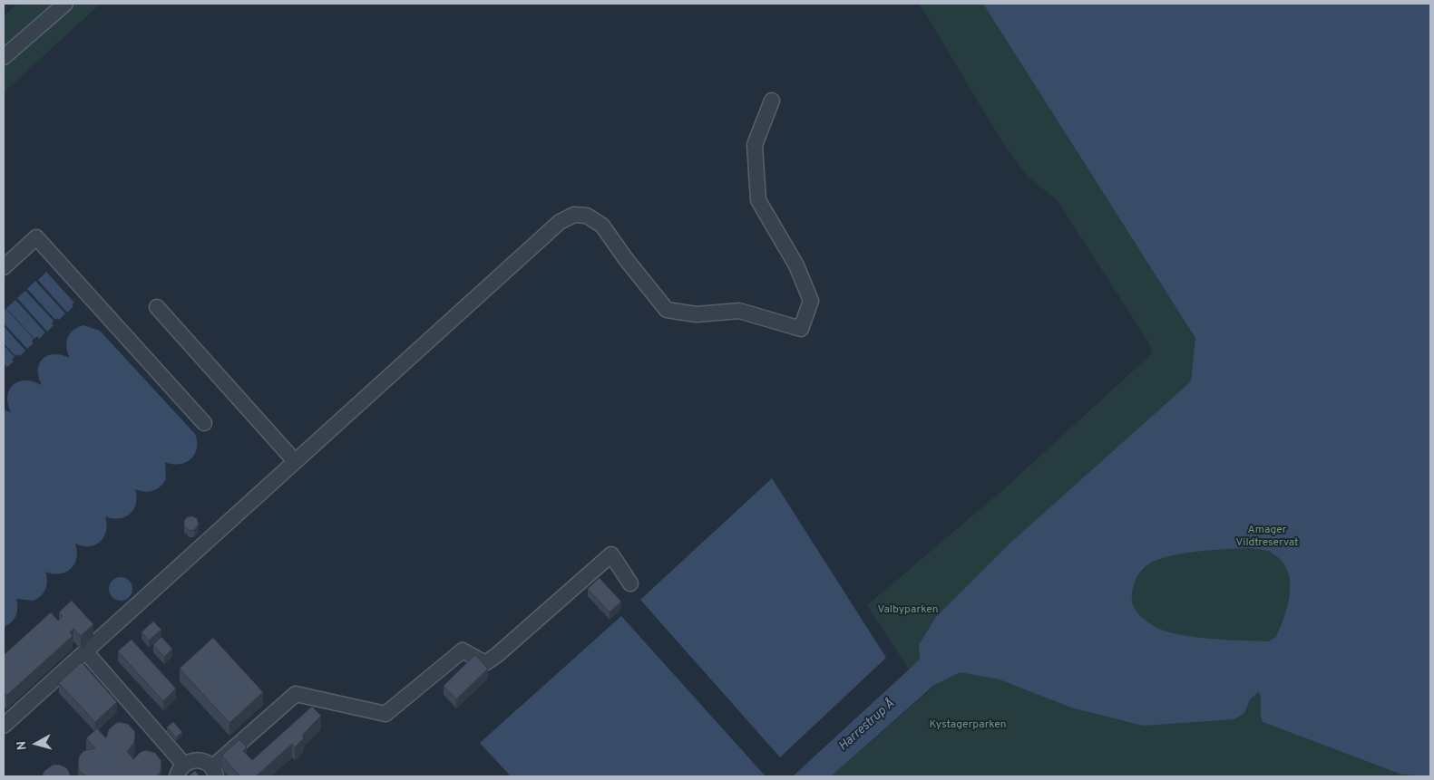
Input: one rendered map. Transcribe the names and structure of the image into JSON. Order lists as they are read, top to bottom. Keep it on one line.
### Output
{"water":["Harrestrup Å"],"parks":["Amager Vildtreservat","Valbyparken","Kystagerparken"],"north":"left"}
